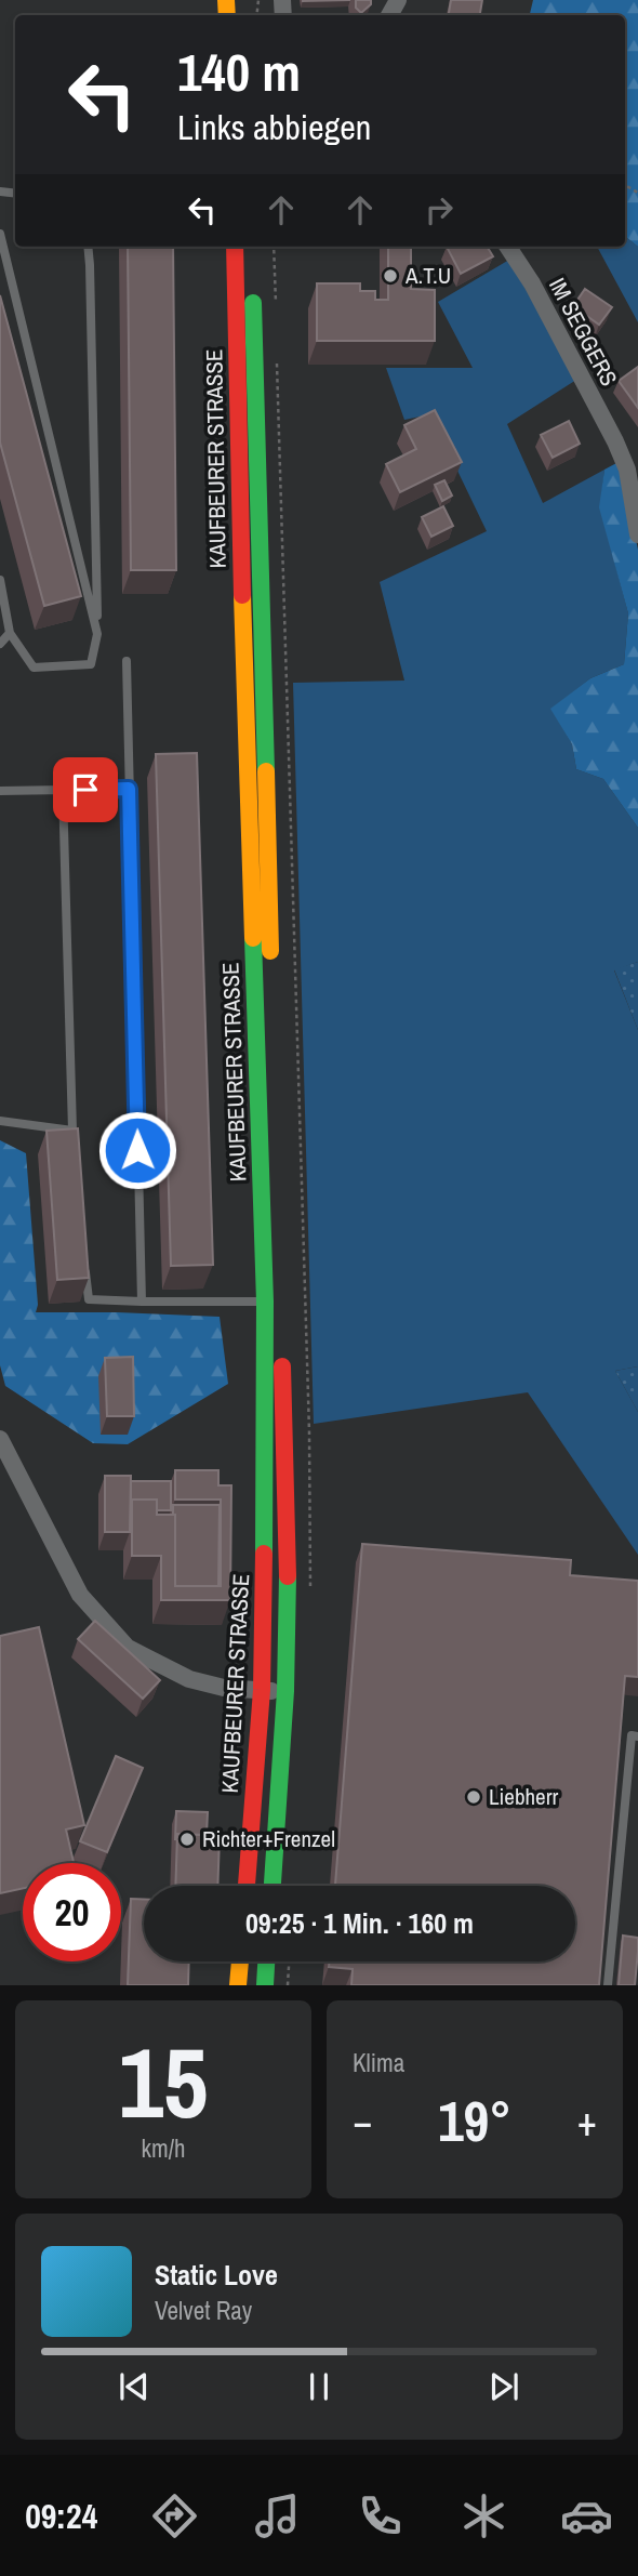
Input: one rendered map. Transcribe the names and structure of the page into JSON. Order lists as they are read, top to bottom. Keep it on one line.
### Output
{"streets":{"main road":["KAUFBEURER STRASSE"],"street":["IM SEGGERS"]},"places":["A.T.U","Liebherr","Richter+Frenzel"],"page":{"turn":["140 m","Links abbiegen"],"limit":"20","trip":"09:25 · 1 Min. · 160 m","tile":[["15","km/h"],"Klima"],"heat":["−","19°","+"],"song":["Static Love","Velvet Ray"],"tabs":"09:24"}}
